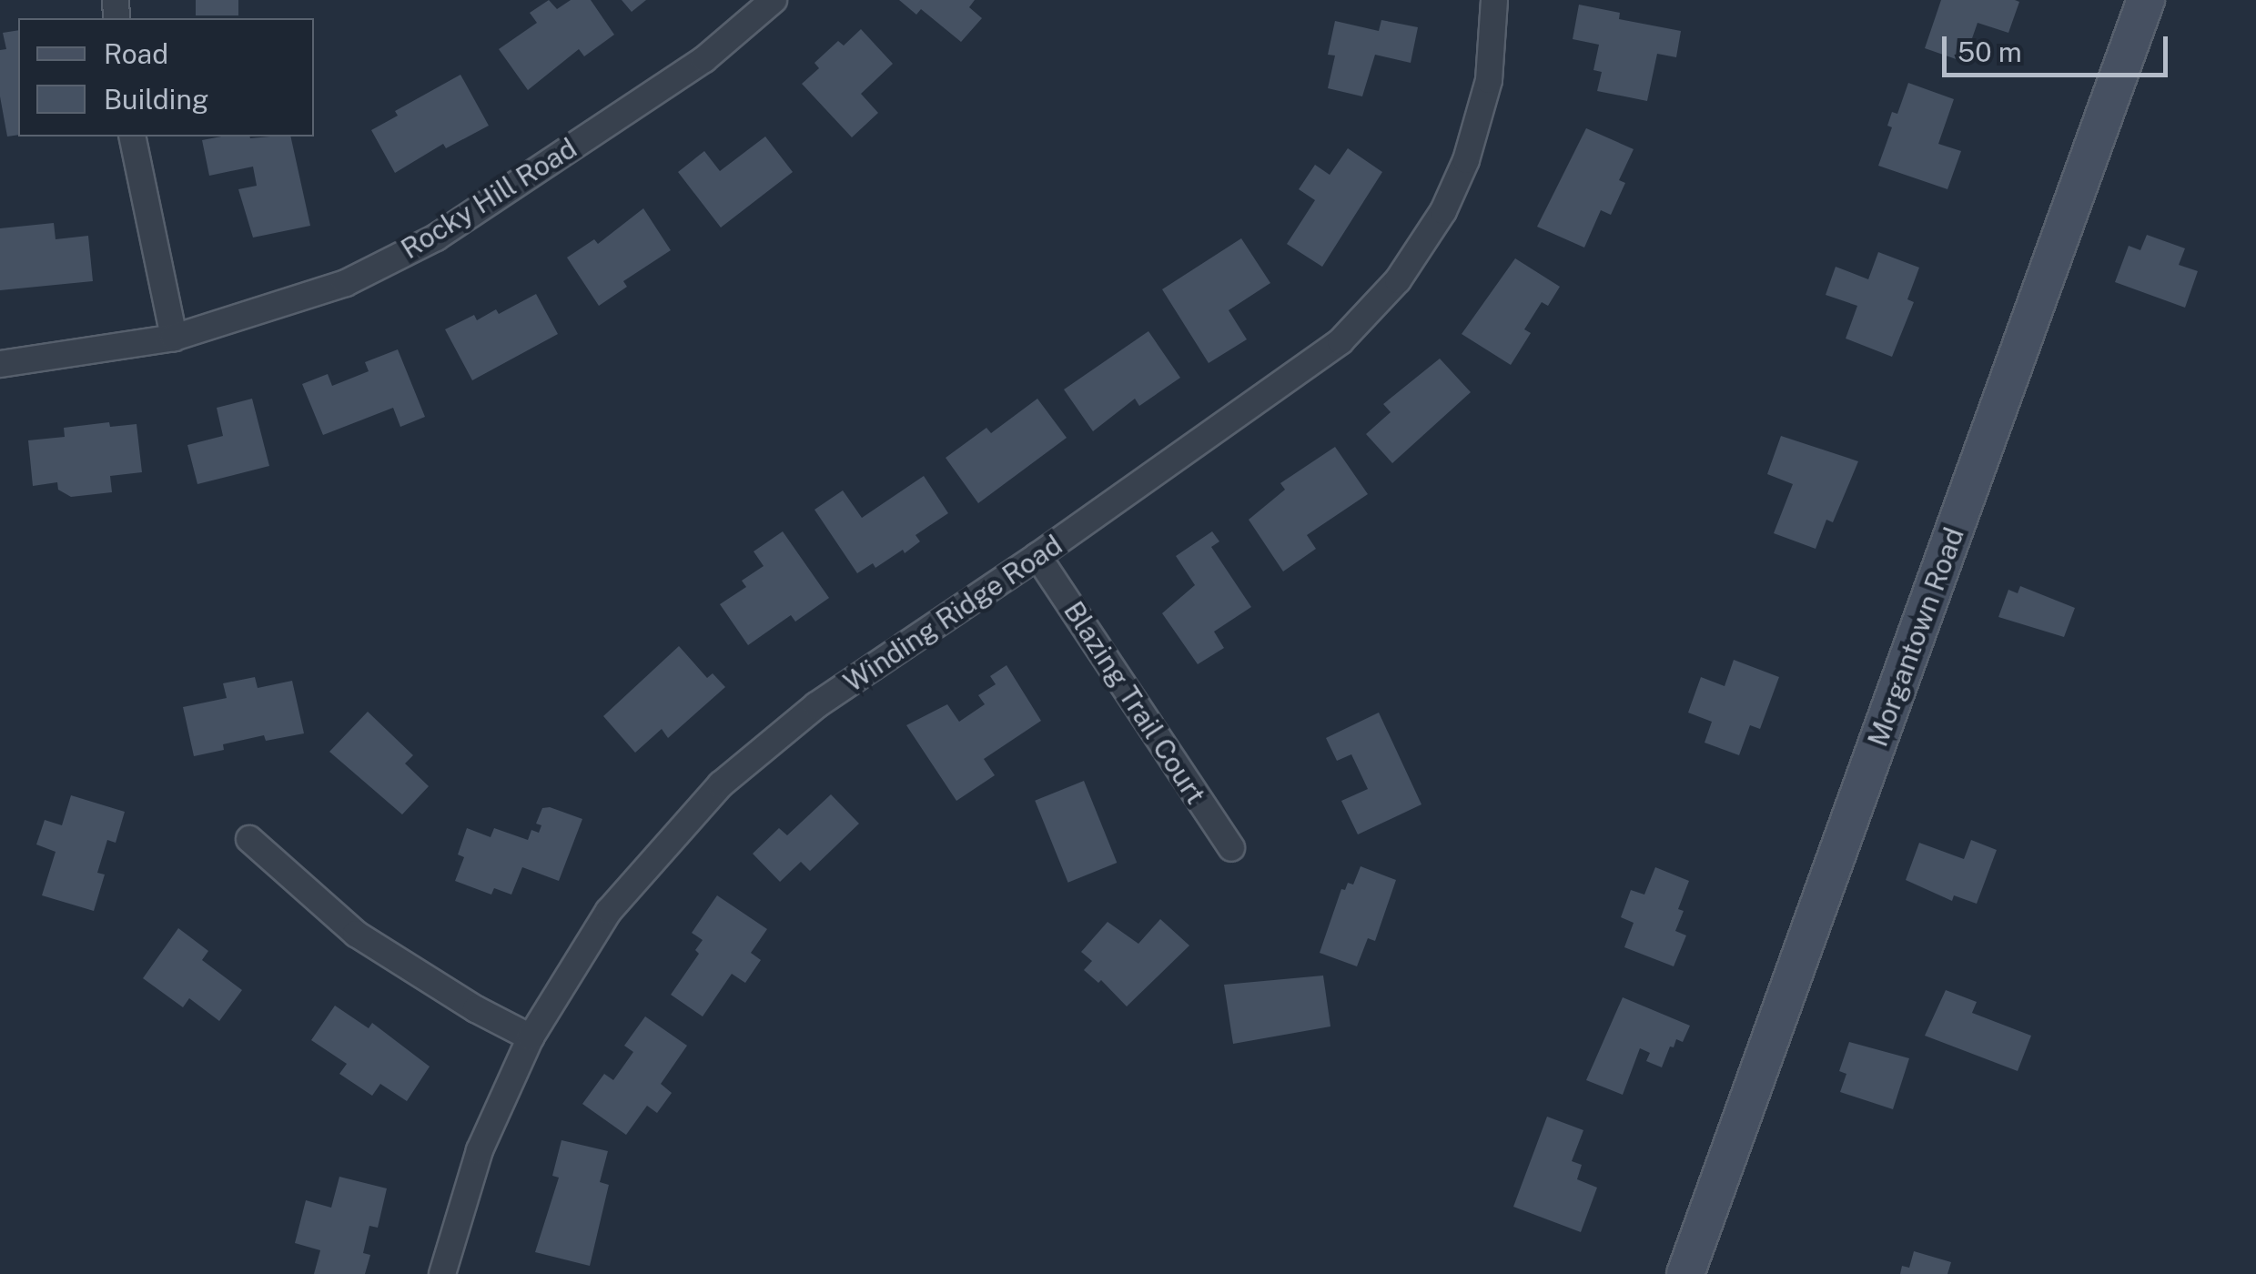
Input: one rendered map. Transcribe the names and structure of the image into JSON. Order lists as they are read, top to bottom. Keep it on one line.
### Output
{"streets":{"main road":["Morgantown Road"],"street":["Rocky Hill Road","Winding Ridge Road","Blazing Trail Court"]},"crossings":[["Winding Ridge Road","Blazing Trail Court"]],"legend":["Road","Building"],"scale_bar":"50 m"}
